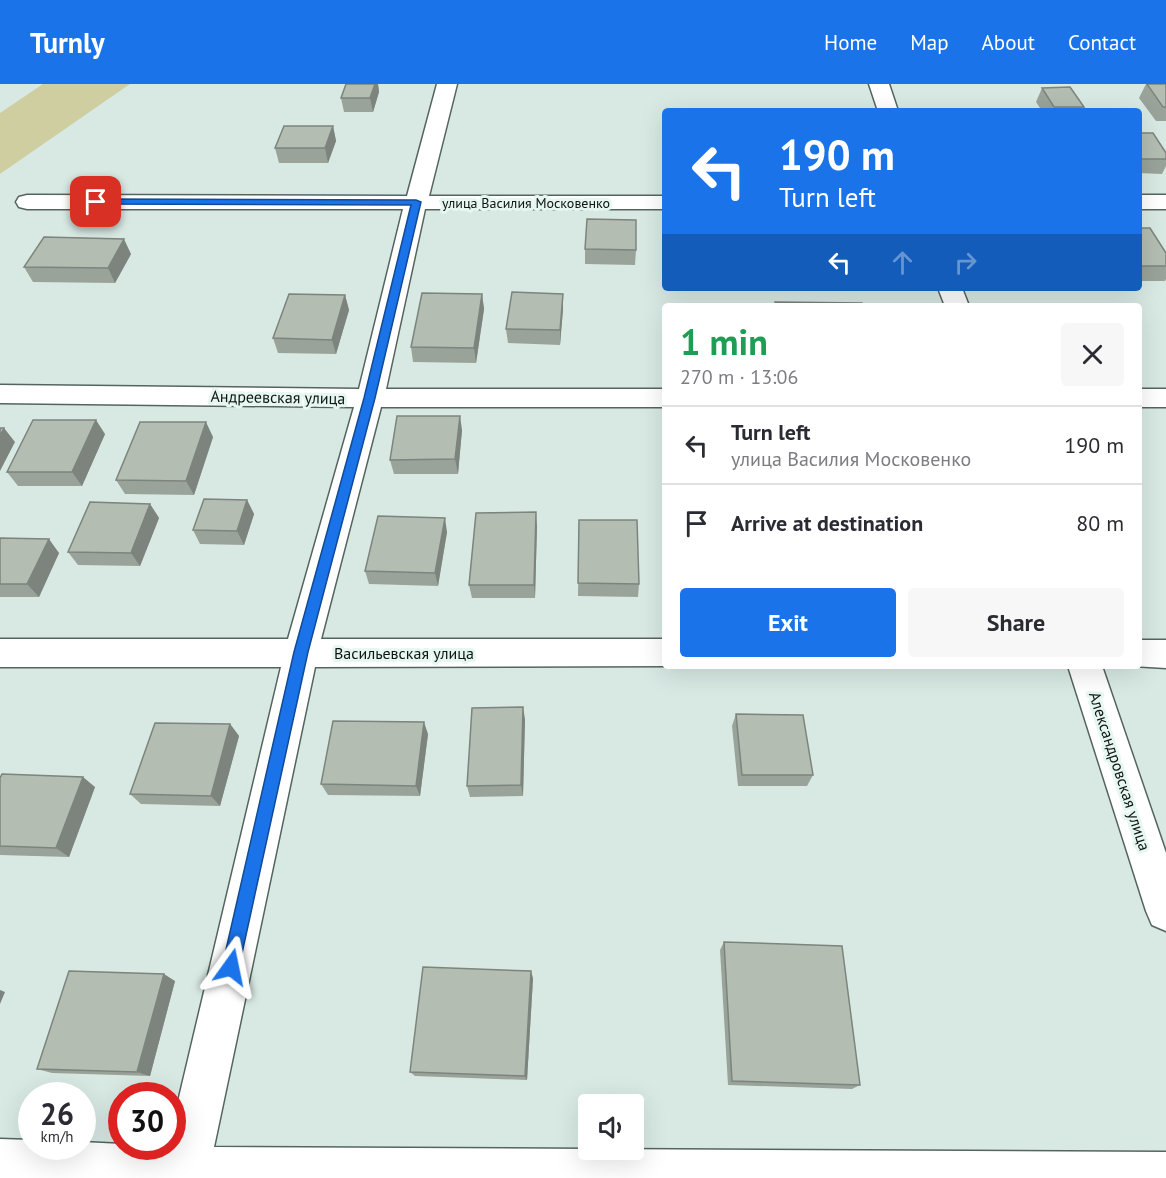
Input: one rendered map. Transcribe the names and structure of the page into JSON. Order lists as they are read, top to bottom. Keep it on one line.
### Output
{"streets":{"street":["улица Василия Московенко","Андреевская улица","Васильевская улица","Александровская улица"]},"page":{"header":"Turnly","nav":["Home","Map","About","Contact"],"turn":["190 m","Turn left"],"heading":["1 min","270 m · 13:06"],"list":[{"name":"Turn left","note":"улица Василия Московенко","value":"190 m"},{"name":"Arrive at destination","value":"80 m"}],"buttons":["Exit","Share"],"speed":"26 km/h","limit":"30"}}
